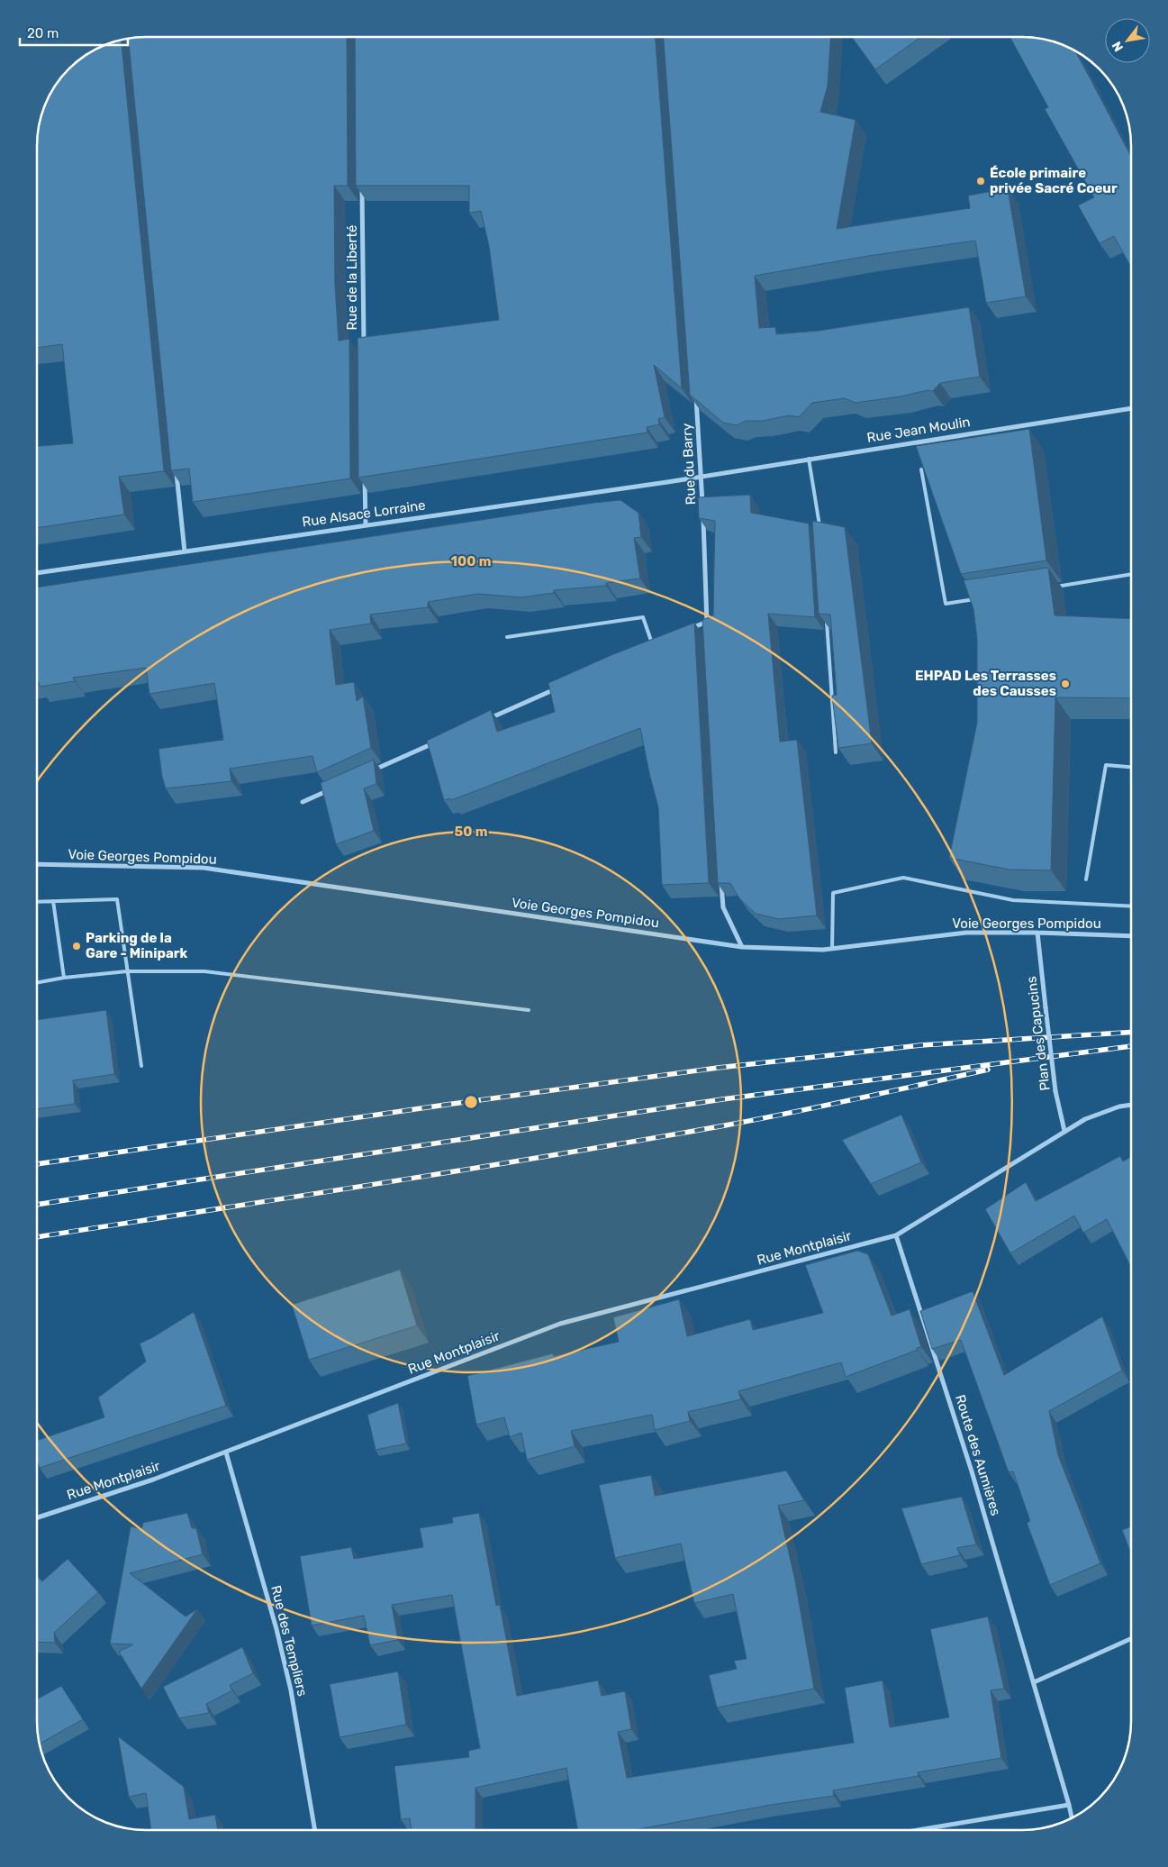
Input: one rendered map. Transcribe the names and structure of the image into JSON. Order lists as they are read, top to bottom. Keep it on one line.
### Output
{"streets":{"street":["Rue de la Liberté","Rue Jean Moulin","Rue du Barry","Rue Alsace Lorraine","Voie Georges Pompidou","Plan des Capucins","Rue Montplaisir","Route des Aumières","Rue des Templiers"]},"crossings":[["Rue Jean Moulin","Rue du Barry"],["Rue Jean Moulin","Rue Alsace Lorraine"],["Rue du Barry","Rue Alsace Lorraine"],["Voie Georges Pompidou","Plan des Capucins"],["Rue Montplaisir","Route des Aumières"],["Rue Montplaisir","Rue des Templiers"]],"places":["École primaire privée Sacré Coeur","EHPAD Les Terrasses des Causses","Parking de la Gare - Minipark"],"scale_bar":"20 m","north":"bottom left","rings":["100 m","50 m"]}
